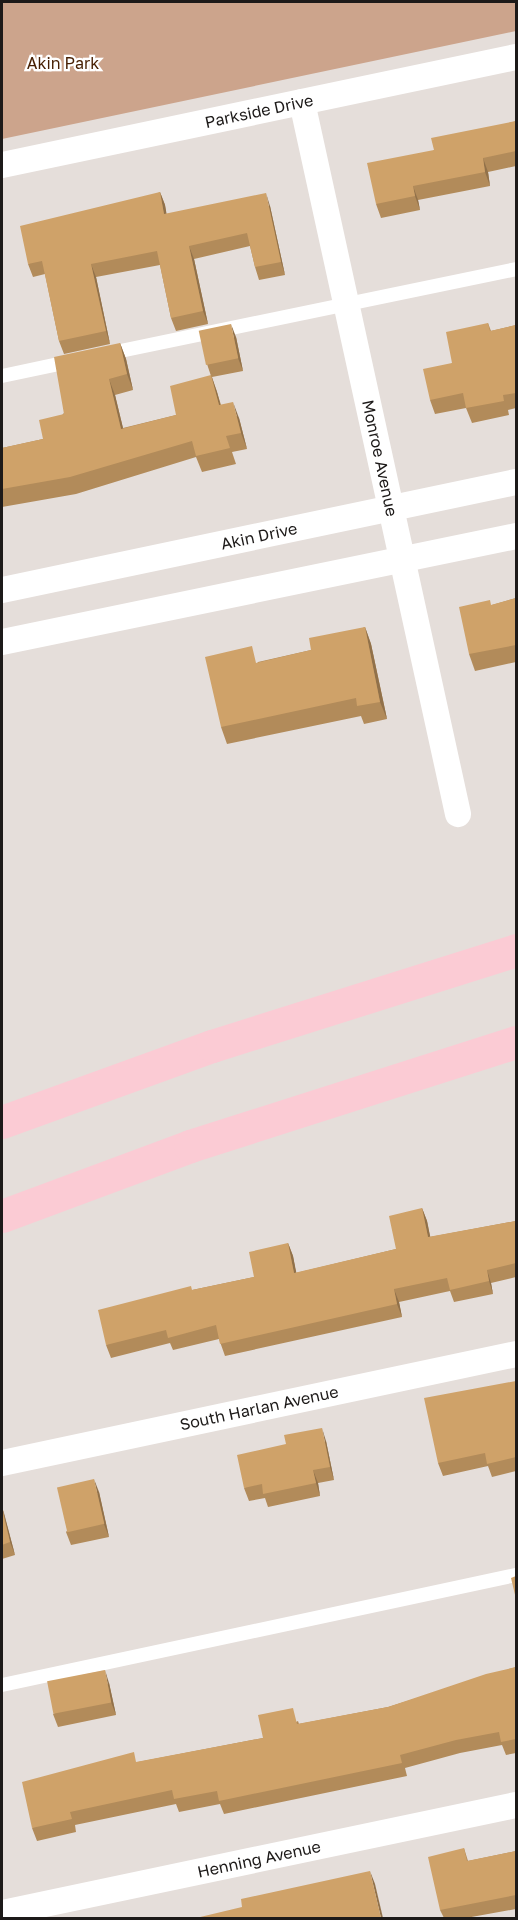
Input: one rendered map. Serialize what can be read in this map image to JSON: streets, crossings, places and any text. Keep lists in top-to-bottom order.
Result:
{
  "streets": {
    "street": [
      "Parkside Drive",
      "Monroe Avenue",
      "Akin Drive",
      "South Harlan Avenue",
      "Henning Avenue"
    ]
  },
  "crossings": [
    ["Parkside Drive", "Monroe Avenue"],
    ["Monroe Avenue", "Akin Drive"]
  ],
  "parks": ["Akin Park"]
}
